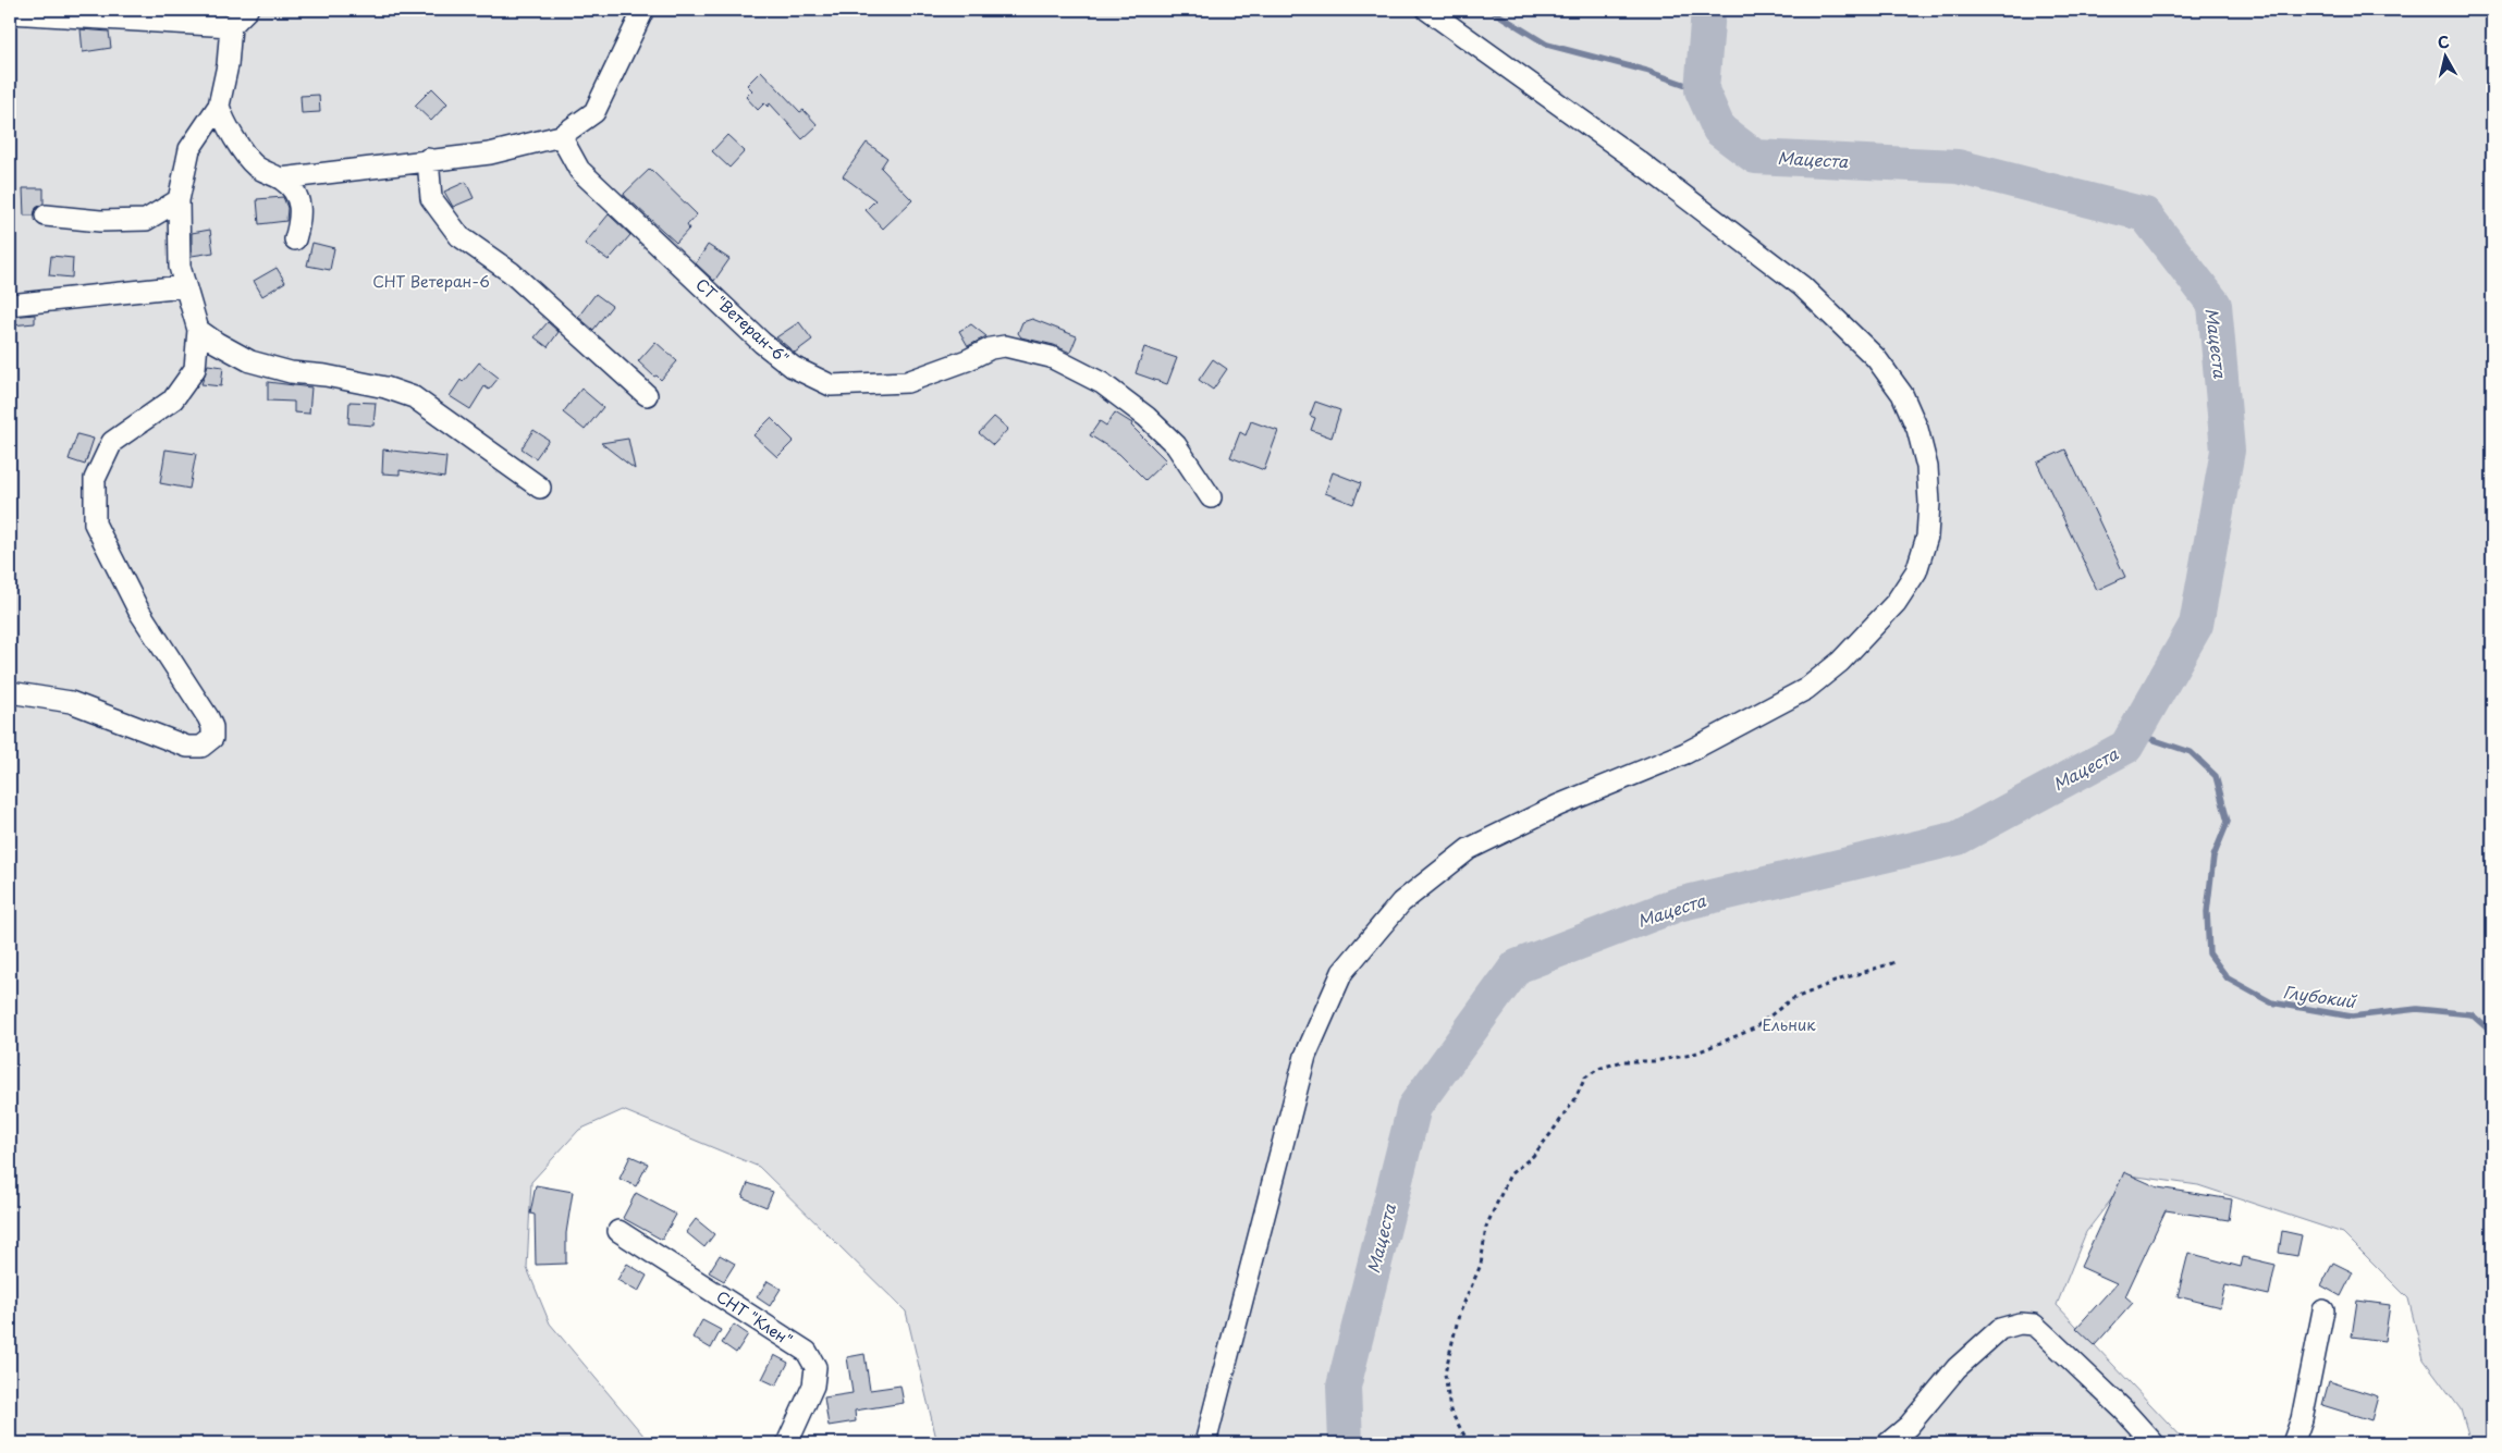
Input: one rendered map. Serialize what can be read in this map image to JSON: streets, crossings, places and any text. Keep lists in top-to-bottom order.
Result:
{
  "streets": {
    "street": ["СТ \"Ветеран-6\"", "СНТ \"Клен\""]
  },
  "water": ["Мацеста", "Глубокий"],
  "parks": ["СНТ Ветеран-6", "Ельник"],
  "north": "top"
}
